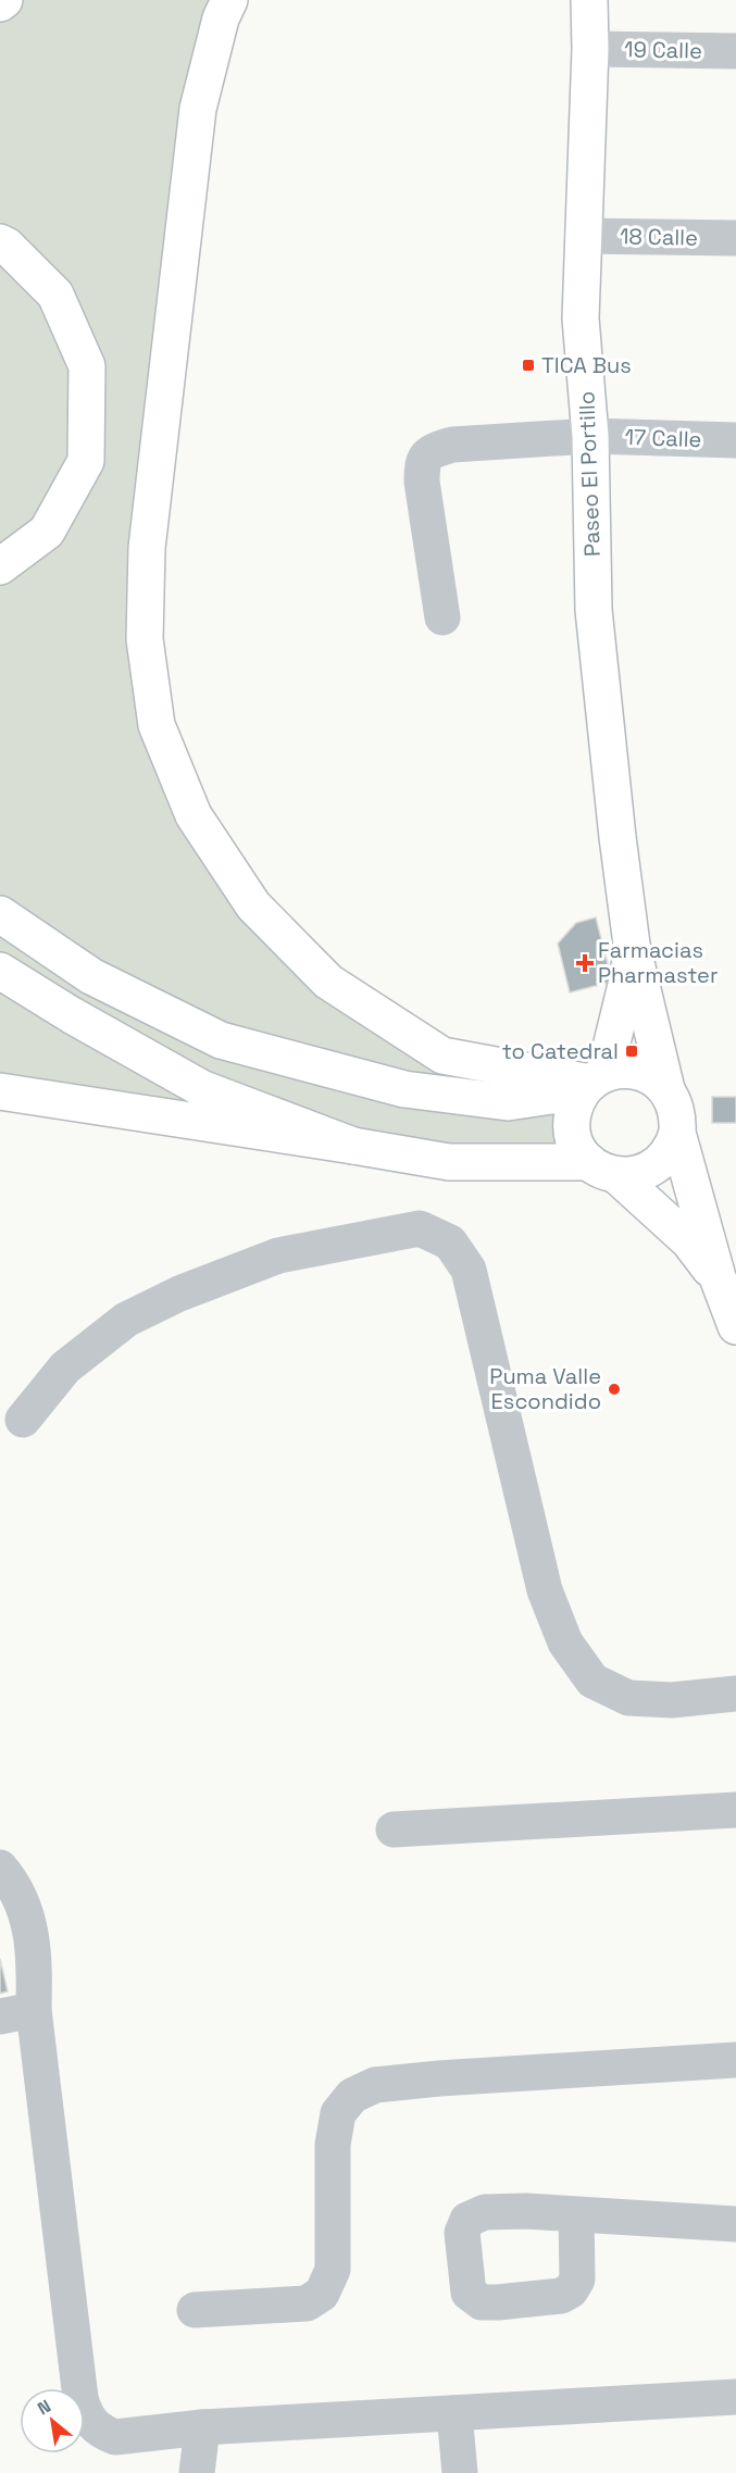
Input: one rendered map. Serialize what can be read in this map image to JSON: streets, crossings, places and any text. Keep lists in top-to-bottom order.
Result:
{
  "streets": {
    "main road": ["Paseo El Portillo"],
    "street": ["19 Calle", "18 Calle", "17 Calle"]
  },
  "crossings": [
    ["19 Calle", "Paseo El Portillo"],
    ["18 Calle", "Paseo El Portillo"],
    ["17 Calle", "Paseo El Portillo"]
  ],
  "places": {
    "transit": ["TICA Bus", "to Catedral"],
    "health": ["Farmacias Pharmaster"],
    "other": ["Puma Valle Escondido"]
  },
  "north": "top left"
}
